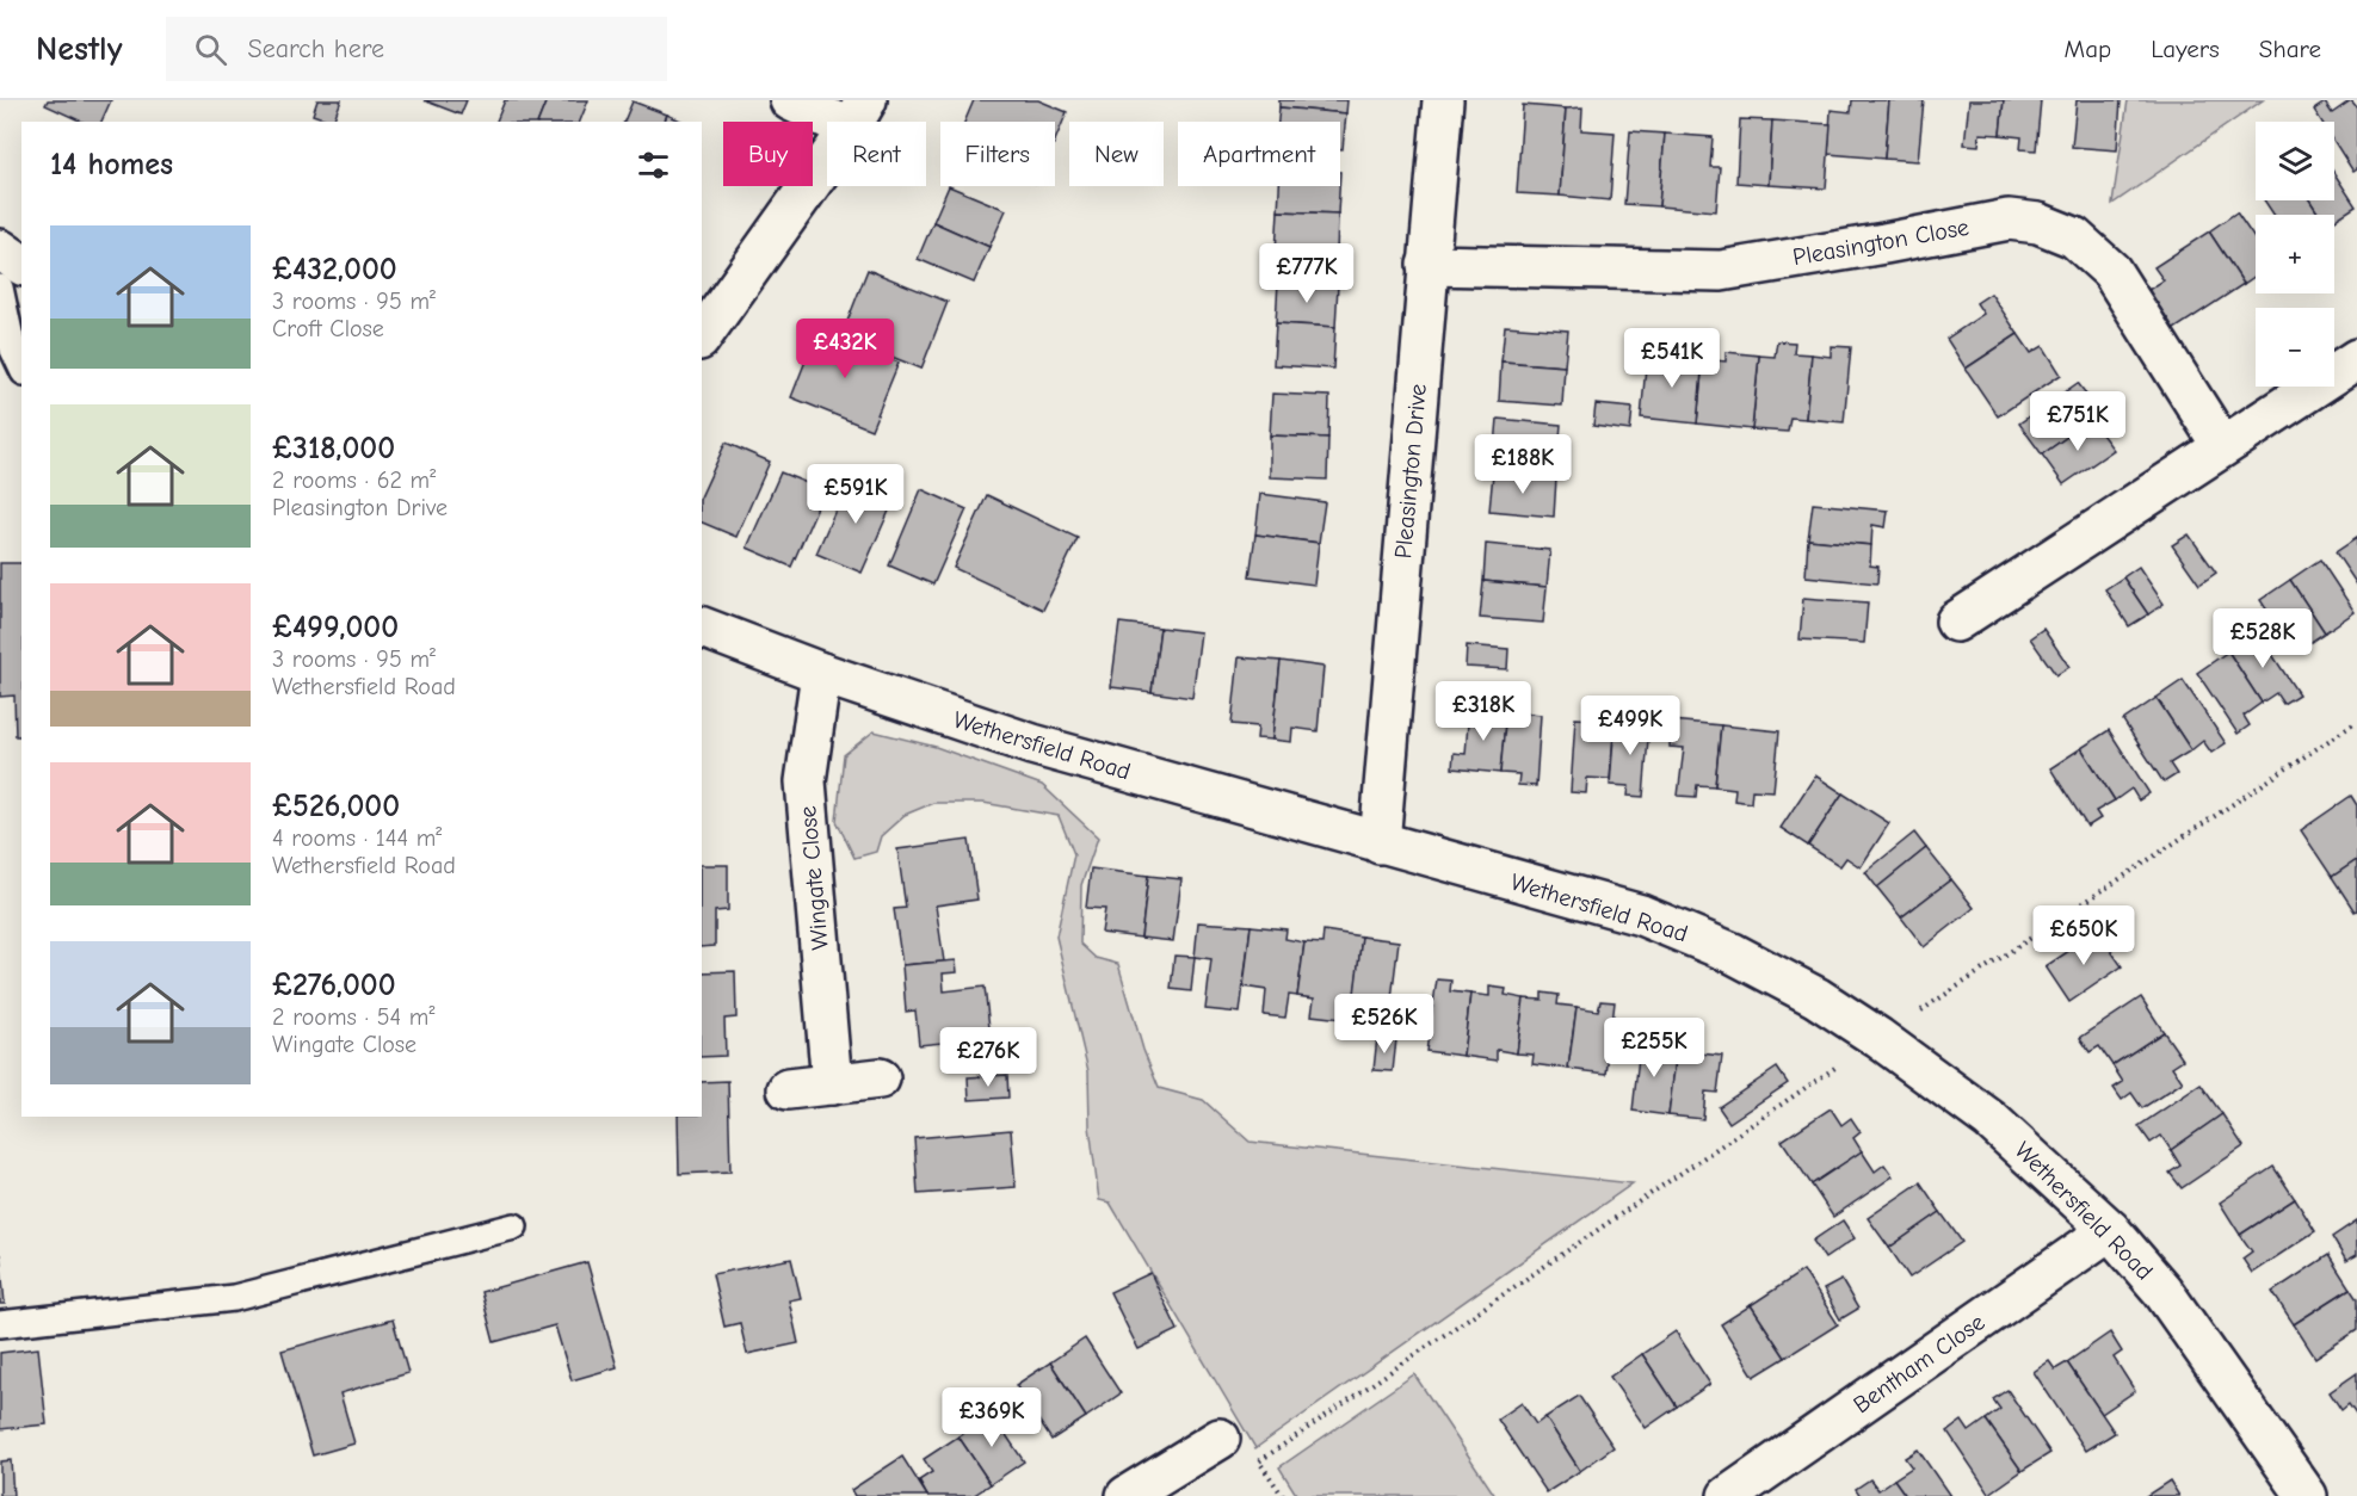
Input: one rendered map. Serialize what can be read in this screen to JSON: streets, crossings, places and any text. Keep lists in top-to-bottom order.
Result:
{
  "streets": {
    "street": [
      "Pleasington Close",
      "Pleasington Drive",
      "Wethersfield Road",
      "Wingate Close",
      "Bentham Close"
    ]
  },
  "crossings": [
    ["Pleasington Close", "Pleasington Drive"],
    ["Pleasington Drive", "Wethersfield Road"],
    ["Wethersfield Road", "Wingate Close"],
    ["Wethersfield Road", "Bentham Close"]
  ],
  "page": {
    "header": "Nestly",
    "search": "Search here",
    "nav": ["Map", "Layers", "Share"],
    "map_buttons": ["+", "−"],
    "chip": [
      "Buy",
      "Rent",
      "Filters",
      "New",
      "Apartment"
    ],
    "heading": "14 homes",
    "list": [
      {
        "name": "£432,000",
        "note": "3 rooms · 95 m² · Croft Close"
      },
      {
        "name": "£318,000",
        "note": "2 rooms · 62 m² · Pleasington Drive"
      },
      {
        "name": "£499,000",
        "note": "3 rooms · 95 m² · Wethersfield Road"
      },
      {
        "name": "£526,000",
        "note": "4 rooms · 144 m² · Wethersfield Road"
      },
      {
        "name": "£276,000",
        "note": "2 rooms · 54 m² · Wingate Close"
      }
    ],
    "price": [
      "£777K",
      "£432K",
      "£541K",
      "£751K",
      "£188K",
      "£591K",
      "£528K",
      "£318K",
      "£499K",
      "£650K",
      "£526K",
      "£255K",
      "£276K",
      "£369K"
    ]
  }
}
